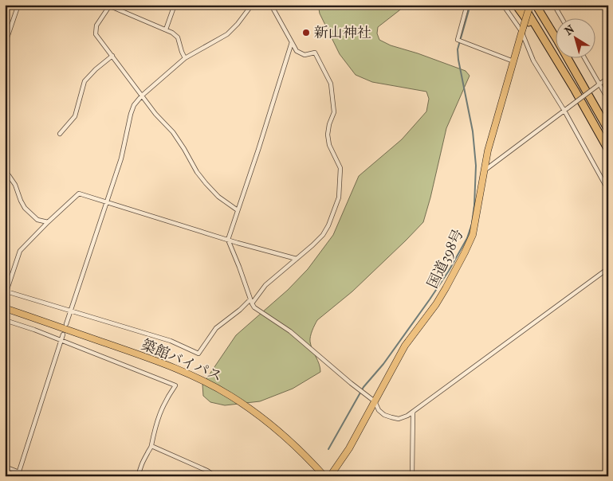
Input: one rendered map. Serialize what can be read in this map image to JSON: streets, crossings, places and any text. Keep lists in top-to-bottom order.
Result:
{
  "streets": {
    "highway": ["国道398号", "築館バイパス"]
  },
  "places": ["新山神社"],
  "north": "top left"
}
